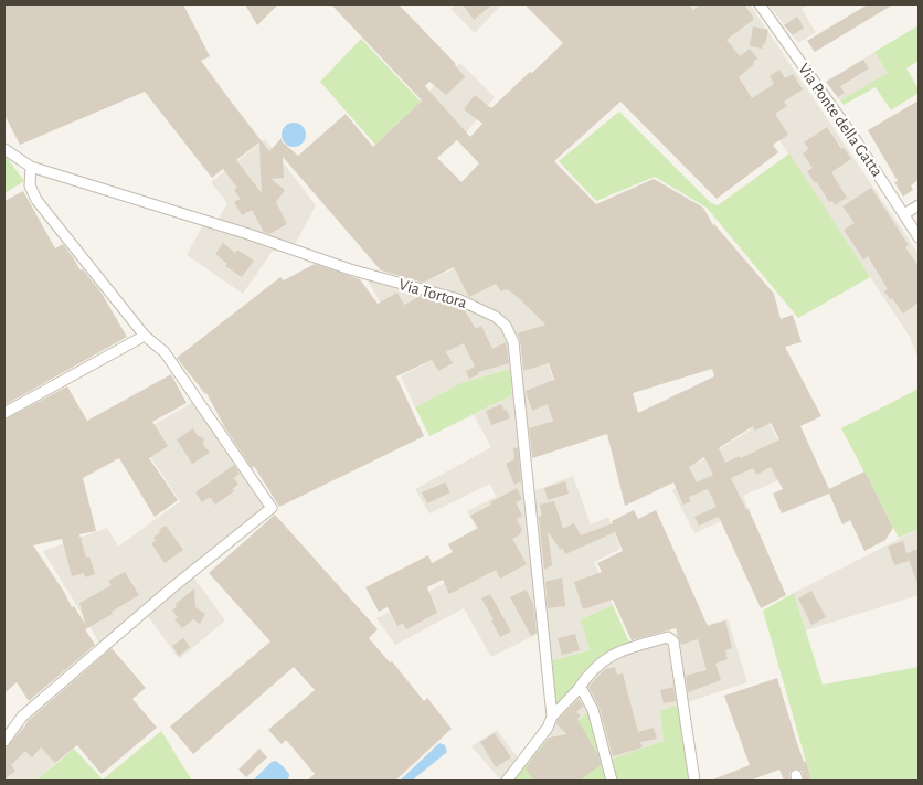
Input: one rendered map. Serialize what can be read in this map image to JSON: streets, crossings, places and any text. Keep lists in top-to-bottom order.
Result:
{
  "streets": {
    "street": ["Via Ponte della Gatta", "Via Tortora"]
  }
}
